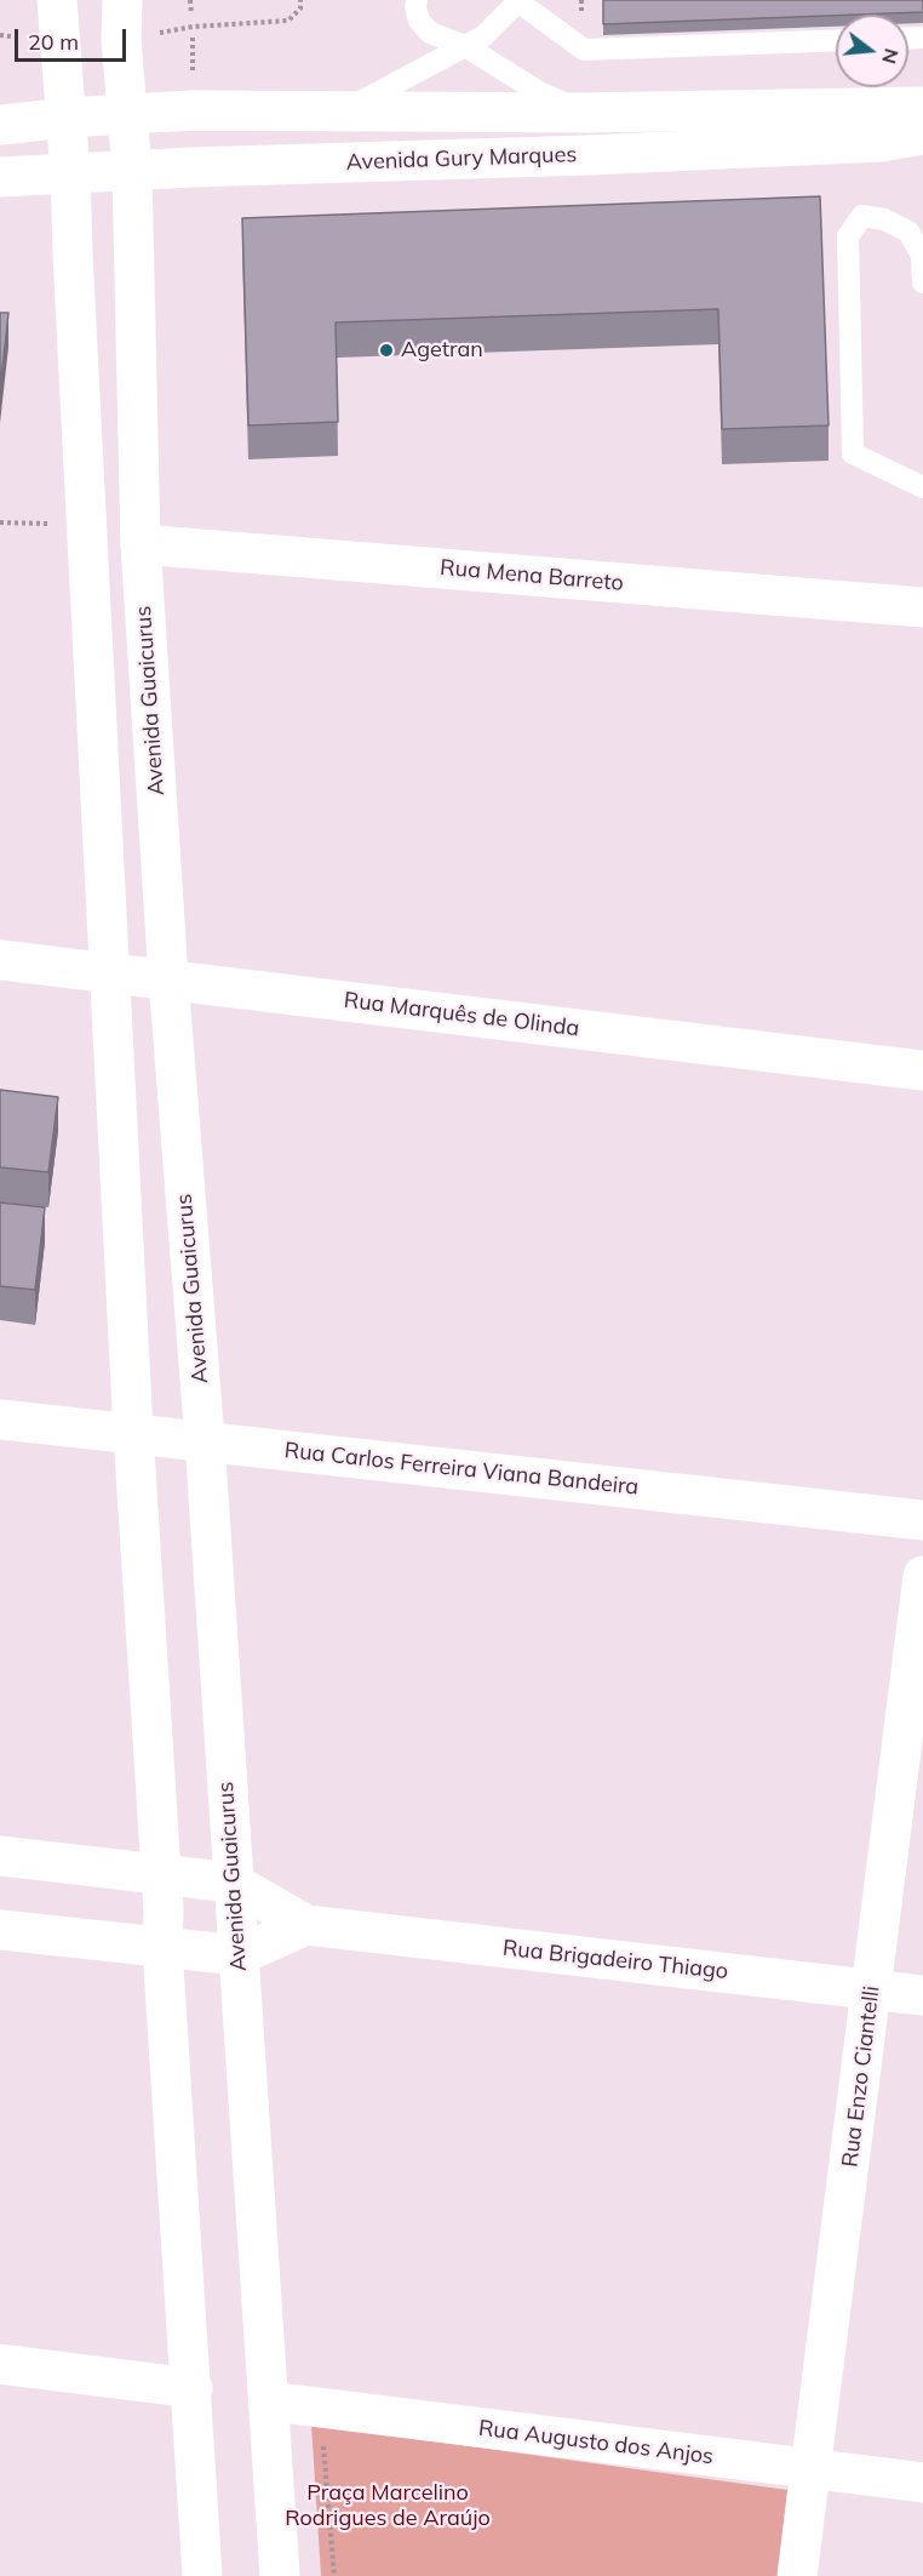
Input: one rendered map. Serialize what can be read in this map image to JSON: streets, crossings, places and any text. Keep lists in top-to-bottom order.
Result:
{
  "streets": {
    "main road": [
      "Avenida Gury Marques",
      "Rua Mena Barreto",
      "Avenida Guaicurus",
      "Rua Marquês de Olinda",
      "Rua Carlos Ferreira Viana Bandeira",
      "Rua Brigadeiro Thiago",
      "Rua Enzo Ciantelli",
      "Rua Augusto dos Anjos"
    ]
  },
  "crossings": [
    ["Avenida Gury Marques", "Avenida Guaicurus"],
    ["Rua Mena Barreto", "Avenida Guaicurus"],
    ["Avenida Guaicurus", "Rua Marquês de Olinda"],
    ["Avenida Guaicurus", "Rua Carlos Ferreira Viana Bandeira"],
    ["Avenida Guaicurus", "Rua Brigadeiro Thiago"],
    ["Avenida Guaicurus", "Rua Augusto dos Anjos"],
    ["Rua Brigadeiro Thiago", "Rua Enzo Ciantelli"],
    ["Rua Enzo Ciantelli", "Rua Augusto dos Anjos"]
  ],
  "parks": ["Praça Marcelino Rodrigues de Araújo"],
  "places": ["Agetran"],
  "scale_bar": "20 m",
  "north": "right"
}
